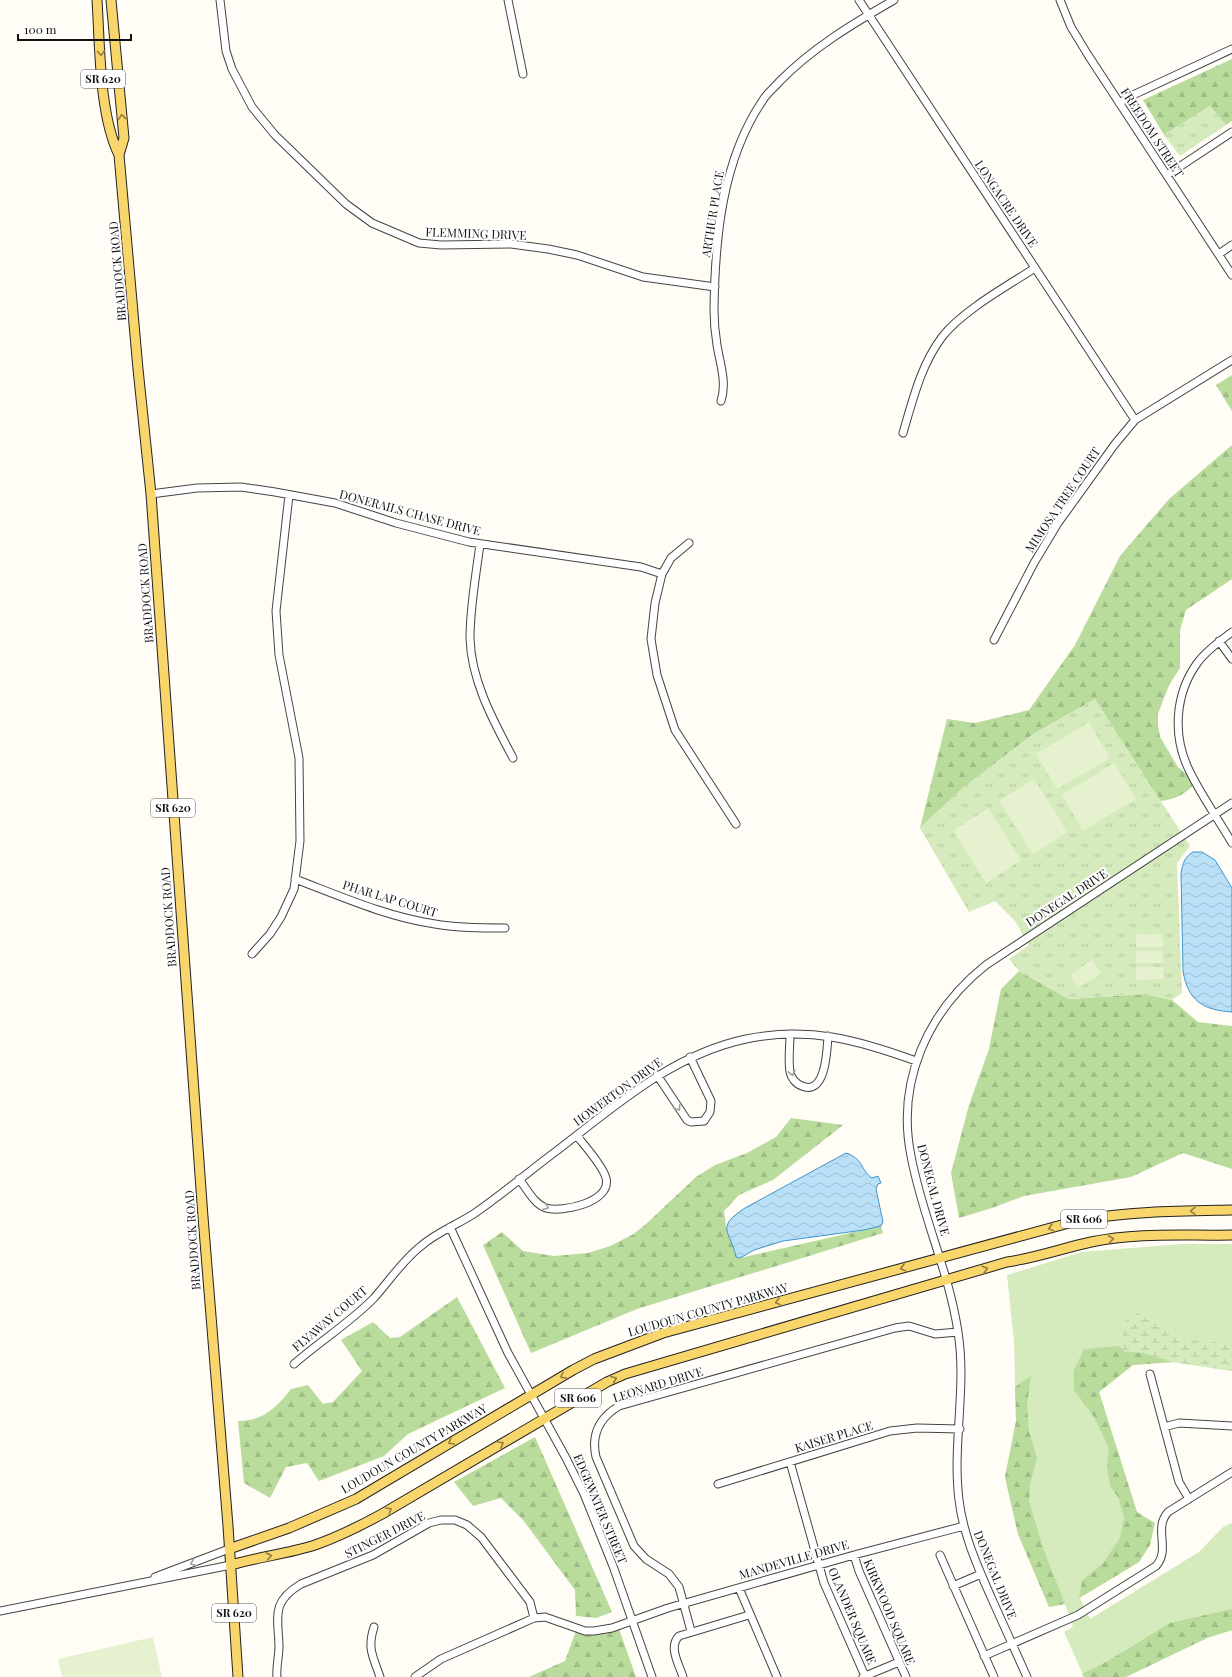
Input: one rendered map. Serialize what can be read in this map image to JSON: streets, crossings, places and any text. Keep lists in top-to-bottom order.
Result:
{
  "streets": {
    "main road": [
      "SR 620",
      "BRADDOCK ROAD",
      "SR 606",
      "LOUDOUN COUNTY PARKWAY"
    ],
    "street": [
      "FREEDOM STREET",
      "LONGACRE DRIVE",
      "ARTHUR PLACE",
      "FLEMMING DRIVE",
      "MIMOSA TREE COURT",
      "DONERAILS CHASE DRIVE",
      "DONEGAL DRIVE",
      "PHAR LAP COURT",
      "HOWERTON DRIVE",
      "FLYAWAY COURT",
      "LEONARD DRIVE",
      "KAISER PLACE",
      "EDGEWATER STREET",
      "STINGER DRIVE",
      "MANDEVILLE DRIVE",
      "KIRKWOOD SQUARE",
      "OLANDER SQUARE"
    ]
  },
  "crossings": [
    ["LONGACRE DRIVE", "ARTHUR PLACE"],
    ["LONGACRE DRIVE", "MIMOSA TREE COURT"],
    ["ARTHUR PLACE", "FLEMMING DRIVE"],
    ["BRADDOCK ROAD", "DONERAILS CHASE DRIVE"],
    ["BRADDOCK ROAD", "SR 606"],
    ["BRADDOCK ROAD", "LOUDOUN COUNTY PARKWAY"],
    ["DONEGAL DRIVE", "HOWERTON DRIVE"],
    ["DONEGAL DRIVE", "SR 606"],
    ["DONEGAL DRIVE", "LOUDOUN COUNTY PARKWAY"],
    ["DONEGAL DRIVE", "LEONARD DRIVE"],
    ["DONEGAL DRIVE", "KAISER PLACE"],
    ["DONEGAL DRIVE", "MANDEVILLE DRIVE"],
    ["HOWERTON DRIVE", "FLYAWAY COURT"],
    ["HOWERTON DRIVE", "EDGEWATER STREET"],
    ["SR 606", "EDGEWATER STREET"],
    ["LOUDOUN COUNTY PARKWAY", "EDGEWATER STREET"],
    ["FLYAWAY COURT", "EDGEWATER STREET"],
    ["LEONARD DRIVE", "MANDEVILLE DRIVE"],
    ["KAISER PLACE", "OLANDER SQUARE"],
    ["EDGEWATER STREET", "MANDEVILLE DRIVE"],
    ["MANDEVILLE DRIVE", "KIRKWOOD SQUARE"],
    ["MANDEVILLE DRIVE", "OLANDER SQUARE"]
  ],
  "scale_bar": "100 m"
}
